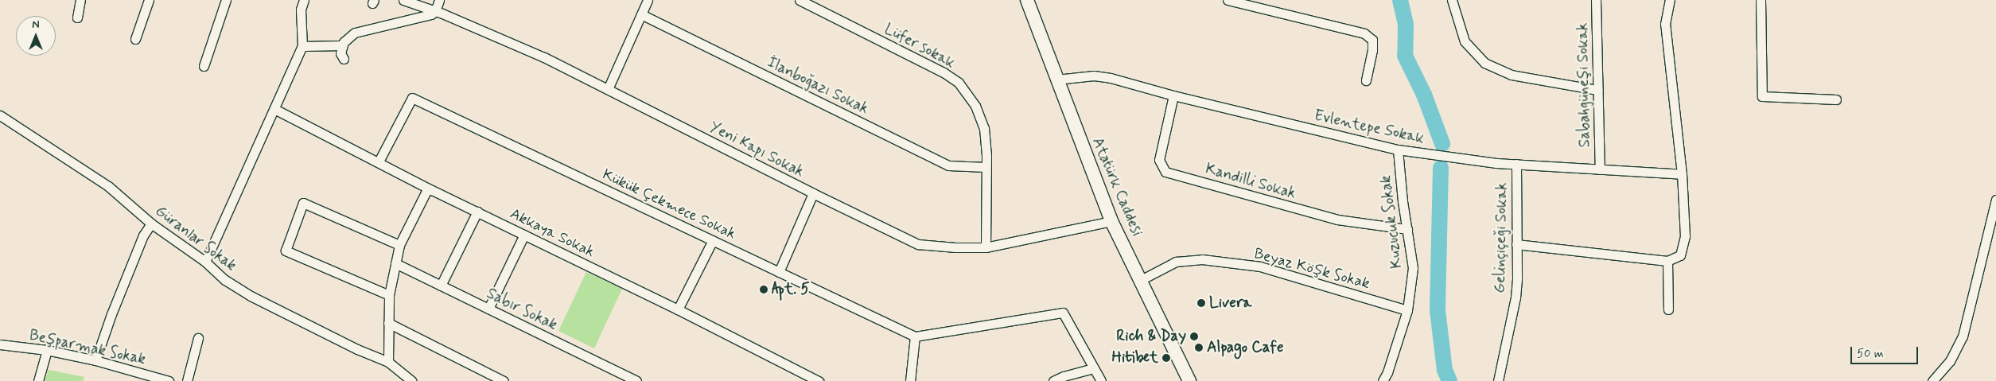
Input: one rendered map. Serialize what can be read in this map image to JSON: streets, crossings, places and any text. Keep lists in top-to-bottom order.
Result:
{
  "streets": {
    "main road": ["Atatürk Caddesi"],
    "street": [
      "Lüfer sokak",
      "Sabahgüneşi Sokak",
      "İlanboğazı Sokak",
      "Evlentepe Sokak",
      "Yeni Kapı Sokak",
      "Kandilli Sokak",
      "Kükük Çekmece Sokak",
      "Kuzucuk Sokak",
      "Akkaya Sokak",
      "Gelinçiçeği Sokak",
      "Güranlar Sokak",
      "Beyaz Köşk Sokak",
      "Sabır Sokak",
      "Beşparmak Sokak"
    ]
  },
  "crossings": [
    ["Lüfer sokak", "İlanboğazı Sokak"],
    ["Lüfer sokak", "Yeni Kapı Sokak"],
    ["Sabahgüneşi Sokak", "Evlentepe Sokak"],
    ["Evlentepe Sokak", "Kandilli Sokak"],
    ["Evlentepe Sokak", "Atatürk Caddesi"],
    ["Evlentepe Sokak", "Kuzucuk Sokak"],
    ["Evlentepe Sokak", "Gelinçiçeği Sokak"],
    ["Yeni Kapı Sokak", "Atatürk Caddesi"],
    ["Kandilli Sokak", "Kuzucuk Sokak"],
    ["Atatürk Caddesi", "Beyaz Köşk Sokak"],
    ["Kükük Çekmece Sokak", "Akkaya Sokak"],
    ["Kuzucuk Sokak", "Beyaz Köşk Sokak"]
  ],
  "places": [
    "Apt. 5",
    "Livera",
    "Rich & Day",
    "Alpago Cafe",
    "Hitibet"
  ],
  "scale_bar": "50 m",
  "north": "top"
}
